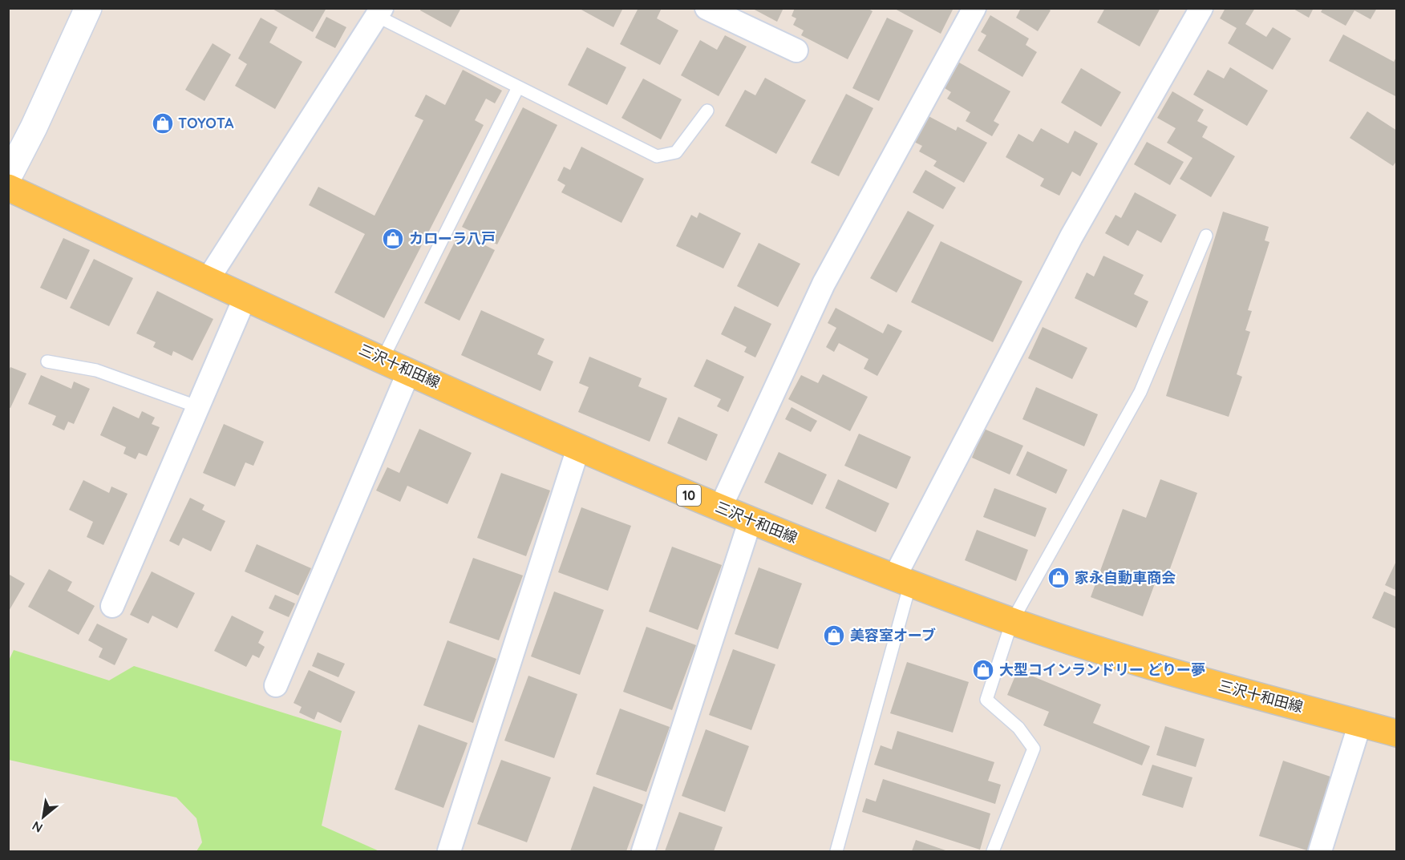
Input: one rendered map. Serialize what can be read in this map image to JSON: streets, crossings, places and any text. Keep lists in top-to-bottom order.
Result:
{
  "streets": {
    "main road": ["三沢十和田線", "10"]
  },
  "places": {
    "shop": [
      "TOYOTA",
      "カローラ八戸",
      "家永自動車商会",
      "美容室オーブ",
      "大型コインランドリー どりー夢"
    ]
  },
  "north": "bottom left"
}
